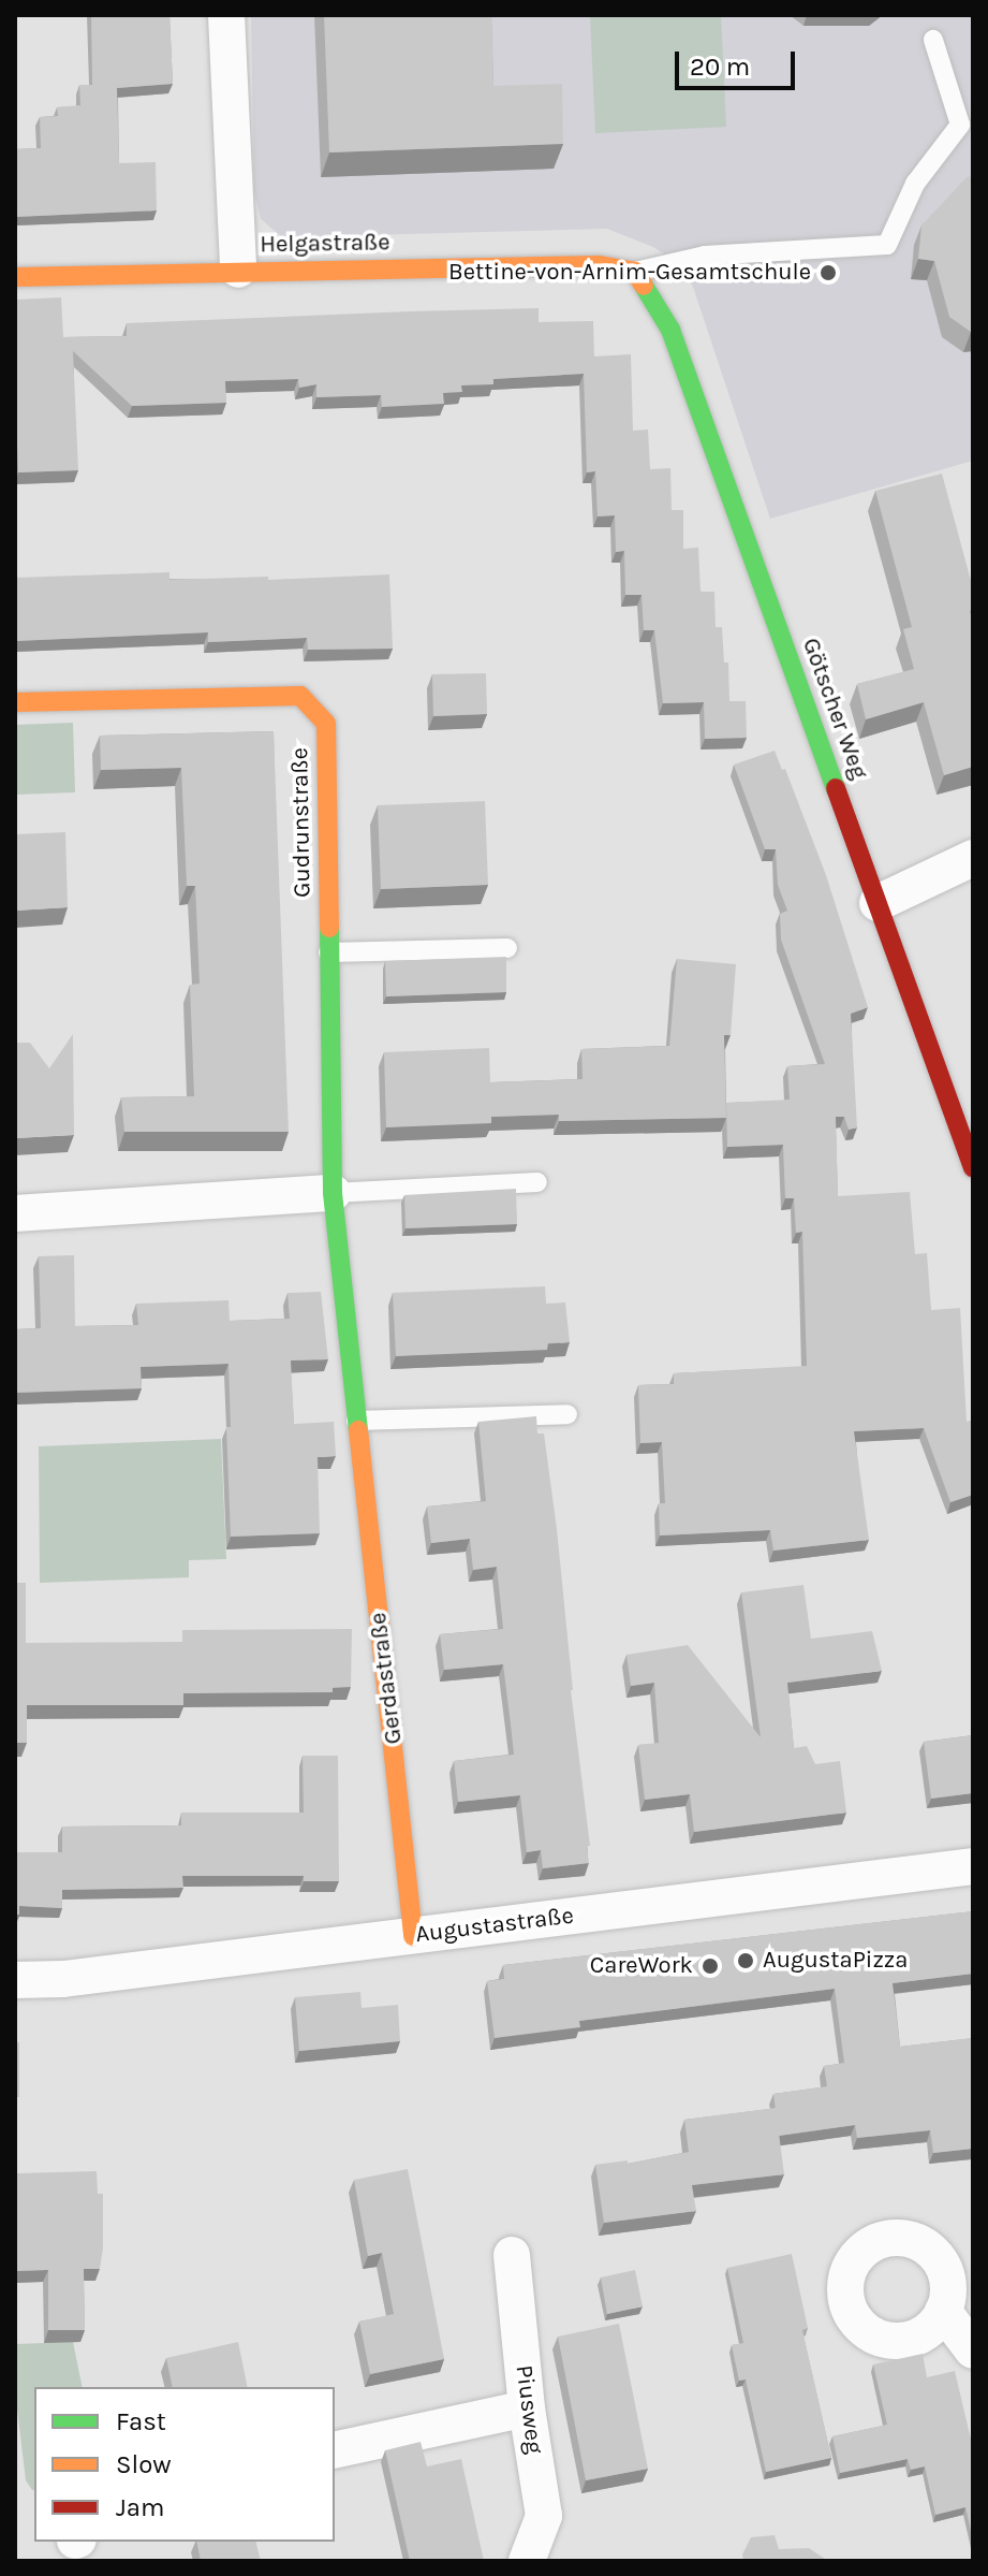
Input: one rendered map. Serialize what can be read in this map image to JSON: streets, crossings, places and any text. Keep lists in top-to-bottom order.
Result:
{
  "streets": {
    "street": [
      "Helgastraße",
      "Götscher Weg",
      "Gudrunstraße",
      "Gerdastraße",
      "Augustastraße",
      "Piusweg"
    ]
  },
  "crossings": [
    ["Helgastraße", "Götscher Weg"],
    ["Gudrunstraße", "Gerdastraße"],
    ["Gerdastraße", "Augustastraße"]
  ],
  "places": ["Bettine-von-Arnim-Gesamtschule", "AugustaPizza", "CareWork"],
  "legend": ["Fast", "Slow", "Jam"],
  "scale_bar": "20 m"
}
